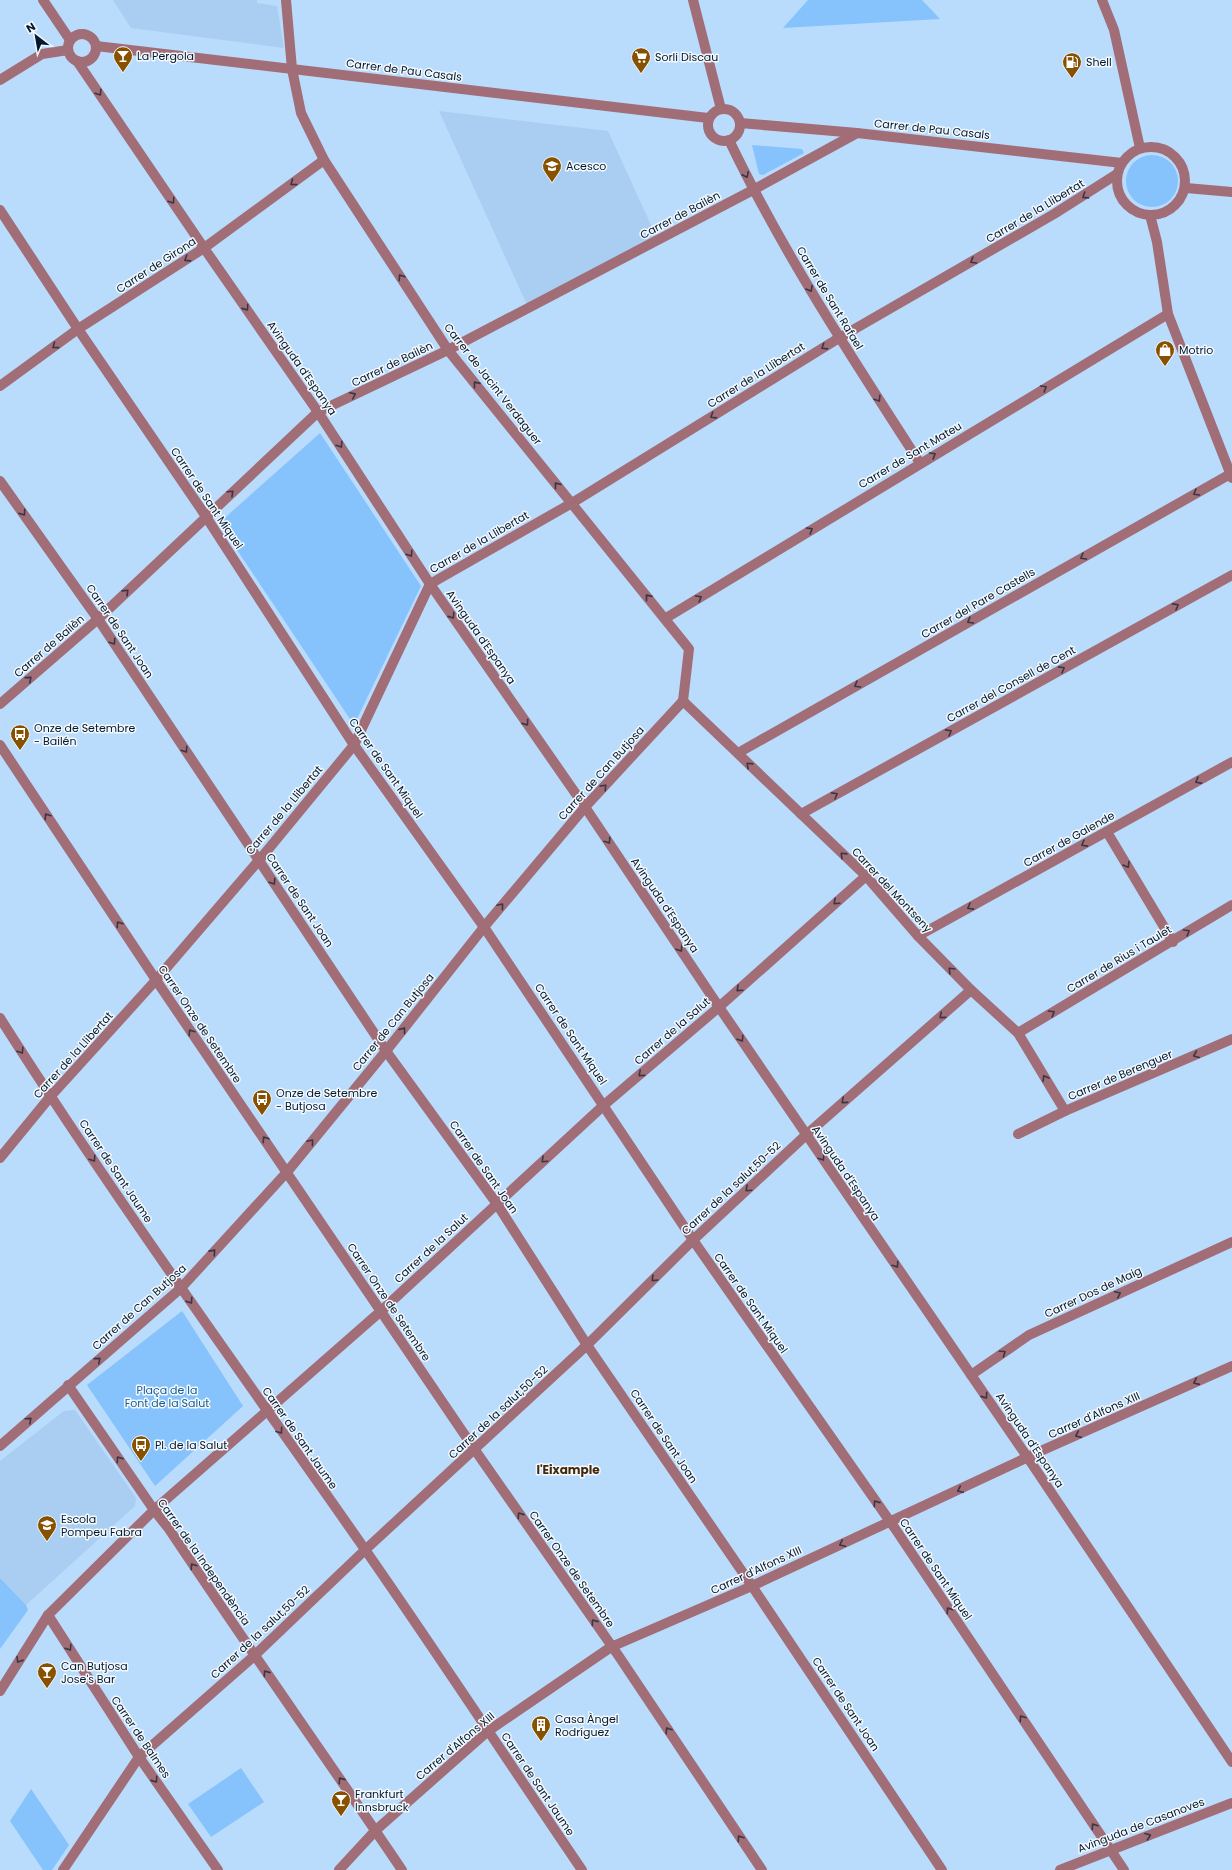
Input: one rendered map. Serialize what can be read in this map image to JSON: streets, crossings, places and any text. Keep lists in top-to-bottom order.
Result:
{
  "streets": {
    "street": [
      "Carrer de Pau Casals",
      "Carrer de la Llibertat",
      "Carrer de Bailèn",
      "Carrer de Girona",
      "Carrer de Sant Rafael",
      "Avinguda d'Espanya",
      "Carrer de Jacint Verdaguer",
      "Carrer de Sant Mateu",
      "Carrer de Sant Miquel",
      "Carrer del Pare Castells",
      "Carrer de Sant Joan",
      "Carrer del Consell de Cent",
      "Carrer de Can Butjosa",
      "Carrer de Galende",
      "Carrer del Montseny",
      "Carrer de Rius i Taulet",
      "Carrer Onze de Setembre",
      "Carrer de la Salut",
      "Carrer de Berenguer",
      "Carrer de Sant Jaume",
      "Carrer de la salut,50-52",
      "Carrer Dos de Maig",
      "Carrer d'Alfons XIII",
      "Carrer de la Independència",
      "Carrer de Balmes",
      "Avinguda de Casanoves"
    ]
  },
  "crossings": [
    ["Carrer de Pau Casals", "Carrer de la Llibertat"],
    ["Carrer de Pau Casals", "Carrer de Bailèn"],
    ["Carrer de Pau Casals", "Carrer de Sant Rafael"],
    ["Carrer de Pau Casals", "Avinguda d'Espanya"],
    ["Carrer de Pau Casals", "Carrer de Jacint Verdaguer"],
    ["Carrer de la Llibertat", "Carrer de Sant Rafael"],
    ["Carrer de la Llibertat", "Avinguda d'Espanya"],
    ["Carrer de la Llibertat", "Carrer de Jacint Verdaguer"],
    ["Carrer de la Llibertat", "Carrer de Sant Miquel"],
    ["Carrer de la Llibertat", "Carrer de Sant Joan"],
    ["Carrer de la Llibertat", "Carrer Onze de Setembre"],
    ["Carrer de la Llibertat", "Carrer de Sant Jaume"],
    ["Carrer de Bailèn", "Carrer de Sant Rafael"],
    ["Carrer de Bailèn", "Avinguda d'Espanya"],
    ["Carrer de Bailèn", "Carrer de Jacint Verdaguer"],
    ["Carrer de Bailèn", "Carrer de Sant Miquel"],
    ["Carrer de Bailèn", "Carrer de Sant Joan"],
    ["Carrer de Girona", "Avinguda d'Espanya"],
    ["Carrer de Girona", "Carrer de Jacint Verdaguer"],
    ["Carrer de Girona", "Carrer de Sant Miquel"],
    ["Carrer de Sant Rafael", "Carrer de Sant Mateu"],
    ["Avinguda d'Espanya", "Carrer de Can Butjosa"],
    ["Avinguda d'Espanya", "Carrer de la Salut"],
    ["Avinguda d'Espanya", "Carrer de la salut,50-52"],
    ["Avinguda d'Espanya", "Carrer Dos de Maig"],
    ["Avinguda d'Espanya", "Carrer d'Alfons XIII"],
    ["Carrer de Jacint Verdaguer", "Carrer de Sant Mateu"],
    ["Carrer de Jacint Verdaguer", "Carrer de Can Butjosa"],
    ["Carrer de Jacint Verdaguer", "Carrer del Montseny"],
    ["Carrer de Sant Miquel", "Carrer de Can Butjosa"],
    ["Carrer de Sant Miquel", "Carrer de la Salut"],
    ["Carrer de Sant Miquel", "Carrer de la salut,50-52"],
    ["Carrer de Sant Miquel", "Carrer d'Alfons XIII"],
    ["Carrer de Sant Miquel", "Avinguda de Casanoves"],
    ["Carrer del Pare Castells", "Carrer del Montseny"],
    ["Carrer de Sant Joan", "Carrer de Can Butjosa"],
    ["Carrer de Sant Joan", "Carrer de la Salut"],
    ["Carrer de Sant Joan", "Carrer de la salut,50-52"],
    ["Carrer de Sant Joan", "Carrer d'Alfons XIII"],
    ["Carrer del Consell de Cent", "Carrer del Montseny"],
    ["Carrer de Can Butjosa", "Carrer del Montseny"],
    ["Carrer de Can Butjosa", "Carrer Onze de Setembre"],
    ["Carrer de Can Butjosa", "Carrer de Sant Jaume"],
    ["Carrer de Can Butjosa", "Carrer de la Independència"],
    ["Carrer de Galende", "Carrer del Montseny"],
    ["Carrer del Montseny", "Carrer de Rius i Taulet"],
    ["Carrer del Montseny", "Carrer de la Salut"],
    ["Carrer del Montseny", "Carrer de Berenguer"],
    ["Carrer del Montseny", "Carrer de la salut,50-52"],
    ["Carrer Onze de Setembre", "Carrer de la Salut"],
    ["Carrer Onze de Setembre", "Carrer de la salut,50-52"],
    ["Carrer Onze de Setembre", "Carrer d'Alfons XIII"],
    ["Carrer de la Salut", "Carrer de Sant Jaume"],
    ["Carrer de la Salut", "Carrer de la Independència"],
    ["Carrer de la Salut", "Carrer de Balmes"],
    ["Carrer de Sant Jaume", "Carrer de la salut,50-52"],
    ["Carrer de Sant Jaume", "Carrer d'Alfons XIII"],
    ["Carrer de la salut,50-52", "Carrer de la Independència"],
    ["Carrer de la salut,50-52", "Carrer de Balmes"],
    ["Carrer d'Alfons XIII", "Carrer de la Independència"]
  ],
  "one_way": [
    "Carrer de la Llibertat",
    "Carrer de Bailèn",
    "Carrer de Girona",
    "Carrer de Sant Rafael",
    "Avinguda d'Espanya",
    "Carrer de Jacint Verdaguer",
    "Carrer de Sant Mateu",
    "Carrer de Sant Miquel",
    "Carrer del Pare Castells",
    "Carrer de Sant Joan",
    "Carrer del Consell de Cent",
    "Carrer de Can Butjosa",
    "Carrer de Galende",
    "Carrer del Montseny",
    "Carrer de Rius i Taulet",
    "Carrer Onze de Setembre",
    "Carrer de la Salut",
    "Carrer de Berenguer",
    "Carrer de Sant Jaume",
    "Carrer de la salut,50-52",
    "Carrer Dos de Maig",
    "Carrer d'Alfons XIII",
    "Carrer de la Independència",
    "Carrer de Balmes",
    "Avinguda de Casanoves"
  ],
  "districts": ["l'Eixample"],
  "parks": ["Plaça de la Font de la Salut"],
  "places": {
    "bar": ["La Pergola", "Can Butjosa Jose's Bar", "Frankfurt Innsbruck"],
    "supermarket": ["Sorli Discau"],
    "fuel station": ["Shell"],
    "school or university": ["Acesco", "Escola Pompeu Fabra"],
    "shop": ["Motrio"],
    "bus stop": ["Onze de Setembre - Bailén", "Onze de Setembre - Butjosa", "Pl. de la Salut"],
    "building": ["Casa Àngel Rodríguez"]
  },
  "north": "top left"
}
